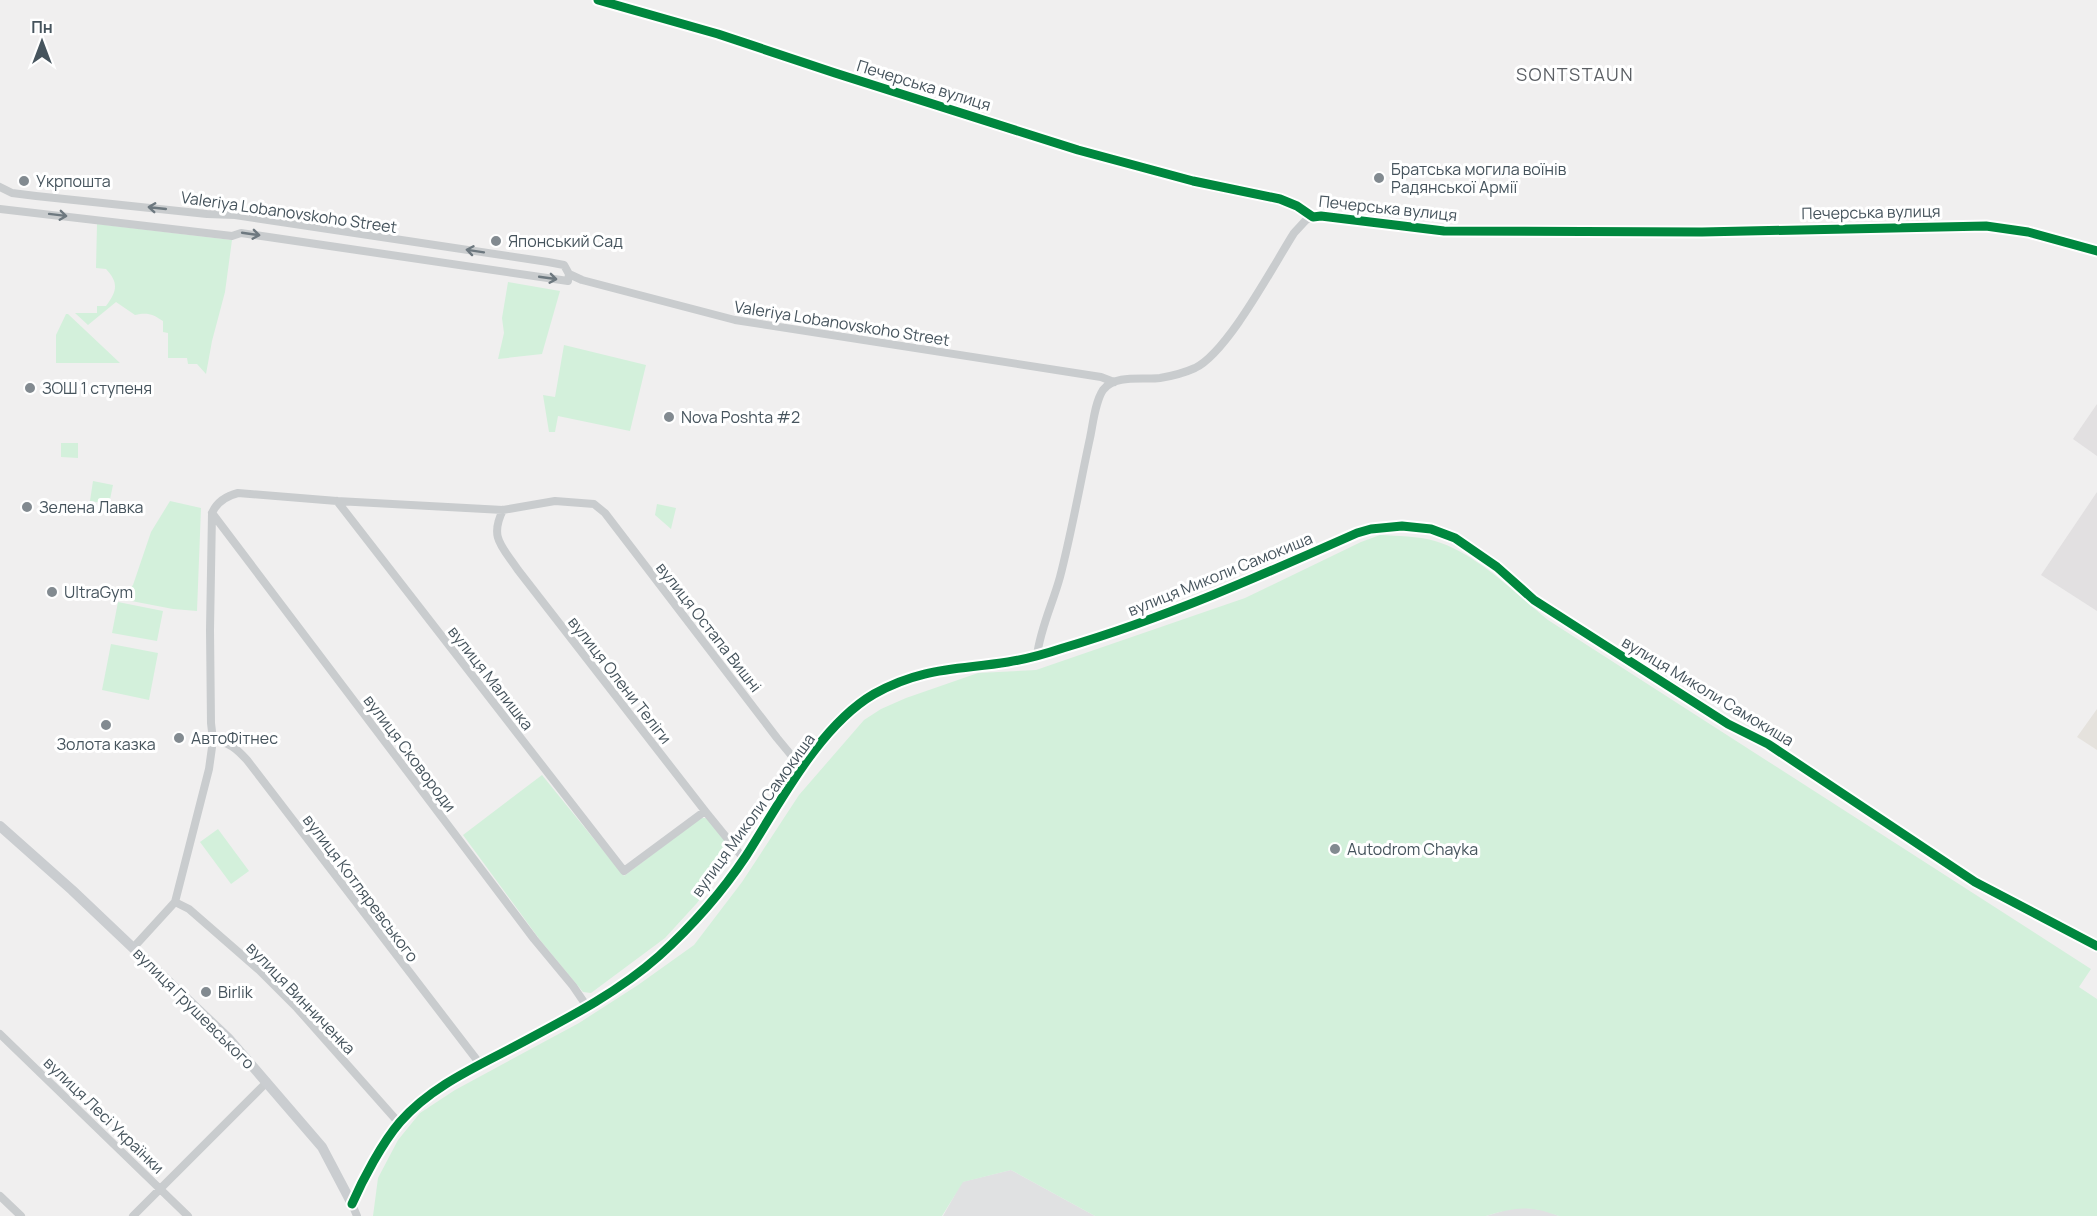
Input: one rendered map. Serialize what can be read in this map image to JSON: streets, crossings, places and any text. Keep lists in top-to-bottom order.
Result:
{
  "streets": {
    "street": [
      "Печерська вулиця",
      "Valeriya Lobanovskoho Street",
      "вулиця Миколи Самокиша",
      "вулиця Остапа Вишні",
      "вулиця Малишка",
      "вулиця Олени Теліги",
      "вулиця Сковороди",
      "вулиця Котляревського",
      "вулиця Винниченка",
      "вулиця Грушевського",
      "вулиця Лесі Українки"
    ]
  },
  "crossings": [
    ["Печерська вулиця", "Valeriya Lobanovskoho Street"],
    ["вулиця Миколи Самокиша", "вулиця Остапа Вишні"],
    ["вулиця Миколи Самокиша", "вулиця Олени Теліги"],
    ["вулиця Миколи Самокиша", "вулиця Сковороди"],
    ["вулиця Миколи Самокиша", "вулиця Котляревського"],
    ["вулиця Миколи Самокиша", "вулиця Винниченка"],
    ["вулиця Миколи Самокиша", "вулиця Грушевського"],
    ["вулиця Остапа Вишні", "вулиця Олени Теліги"],
    ["вулиця Малишка", "вулиця Олени Теліги"]
  ],
  "districts": ["SONTSTAUN"],
  "places": [
    "Братська могила воїнів Радянської Армії",
    "Укрпошта",
    "Японський Сад",
    "ЗОШ 1 ступеня",
    "Nova Poshta #2",
    "Зелена Лавка",
    "UltraGym",
    "Золота казка",
    "АвтоФітнес",
    "Autodrom Chayka",
    "Birlik"
  ],
  "north": "top"
}
